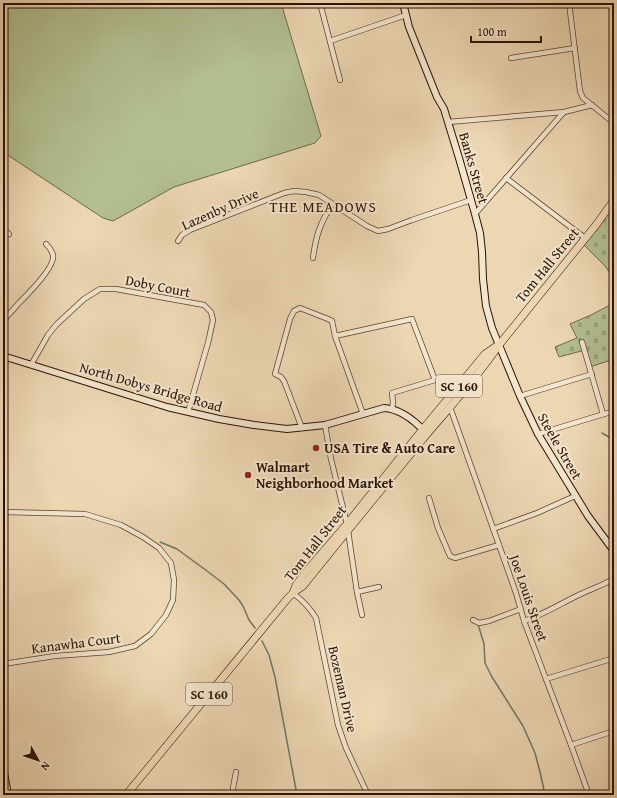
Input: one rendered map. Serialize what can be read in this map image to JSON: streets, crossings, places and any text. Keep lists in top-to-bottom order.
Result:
{
  "streets": {
    "main road": ["Tom Hall Street", "SC 160"],
    "street": [
      "Banks Street",
      "Lazenby Drive",
      "Doby Court",
      "North Dobys Bridge Road",
      "Steele Street",
      "Joe Louis Street",
      "Kanawha Court",
      "Bozeman Drive"
    ]
  },
  "crossings": [
    ["Banks Street", "Lazenby Drive"],
    ["Banks Street", "Tom Hall Street"],
    ["Banks Street", "Steele Street"],
    ["Tom Hall Street", "Steele Street"],
    ["Tom Hall Street", "Joe Louis Street"],
    ["Tom Hall Street", "Bozeman Drive"],
    ["Doby Court", "North Dobys Bridge Road"]
  ],
  "districts": ["THE MEADOWS"],
  "places": ["USA Tire & Auto Care", "Walmart Neighborhood Market"],
  "scale_bar": "100 m",
  "north": "bottom right"
}
